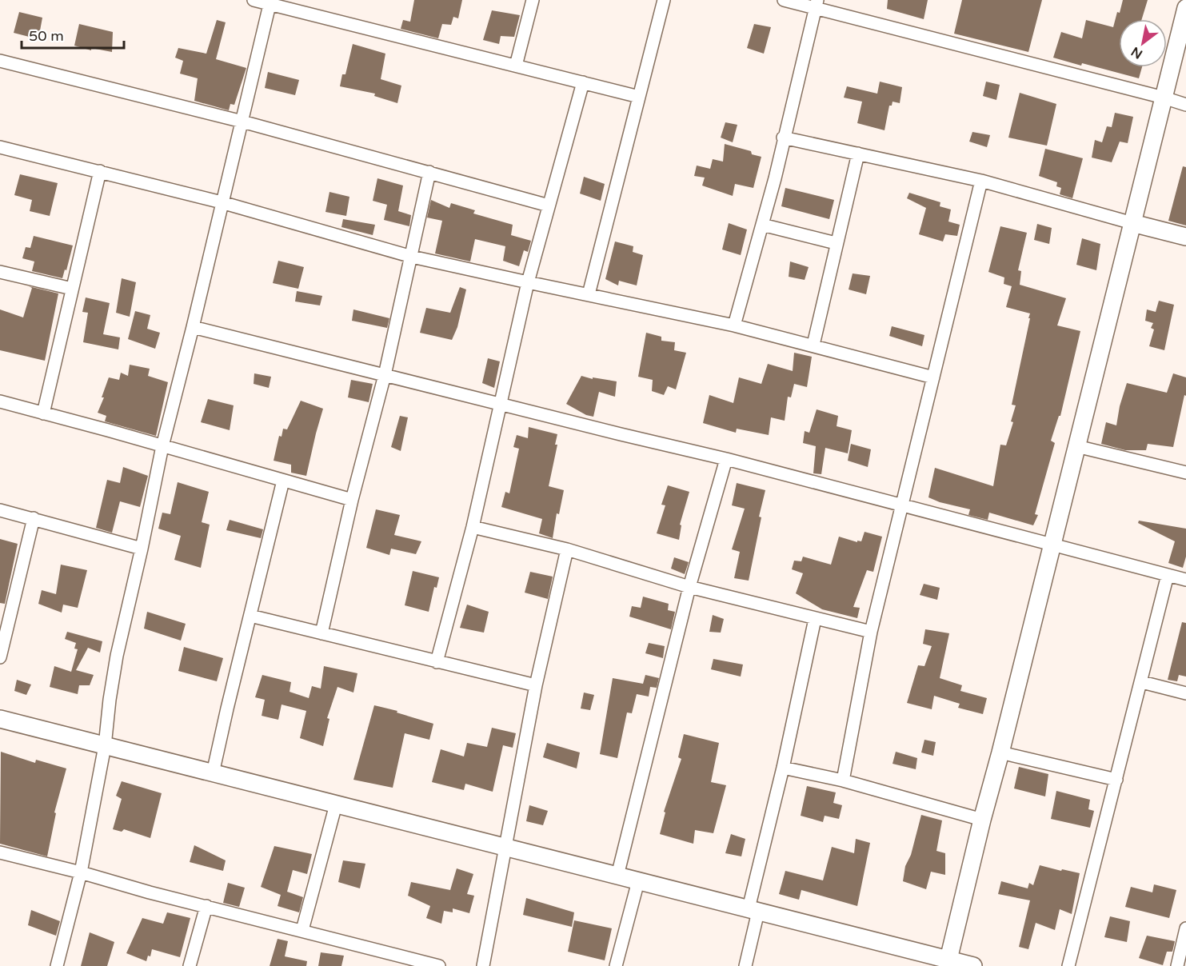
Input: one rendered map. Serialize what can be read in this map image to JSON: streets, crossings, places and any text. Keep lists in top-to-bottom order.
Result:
{
  "scale_bar": "50 m",
  "north": "bottom left"
}
